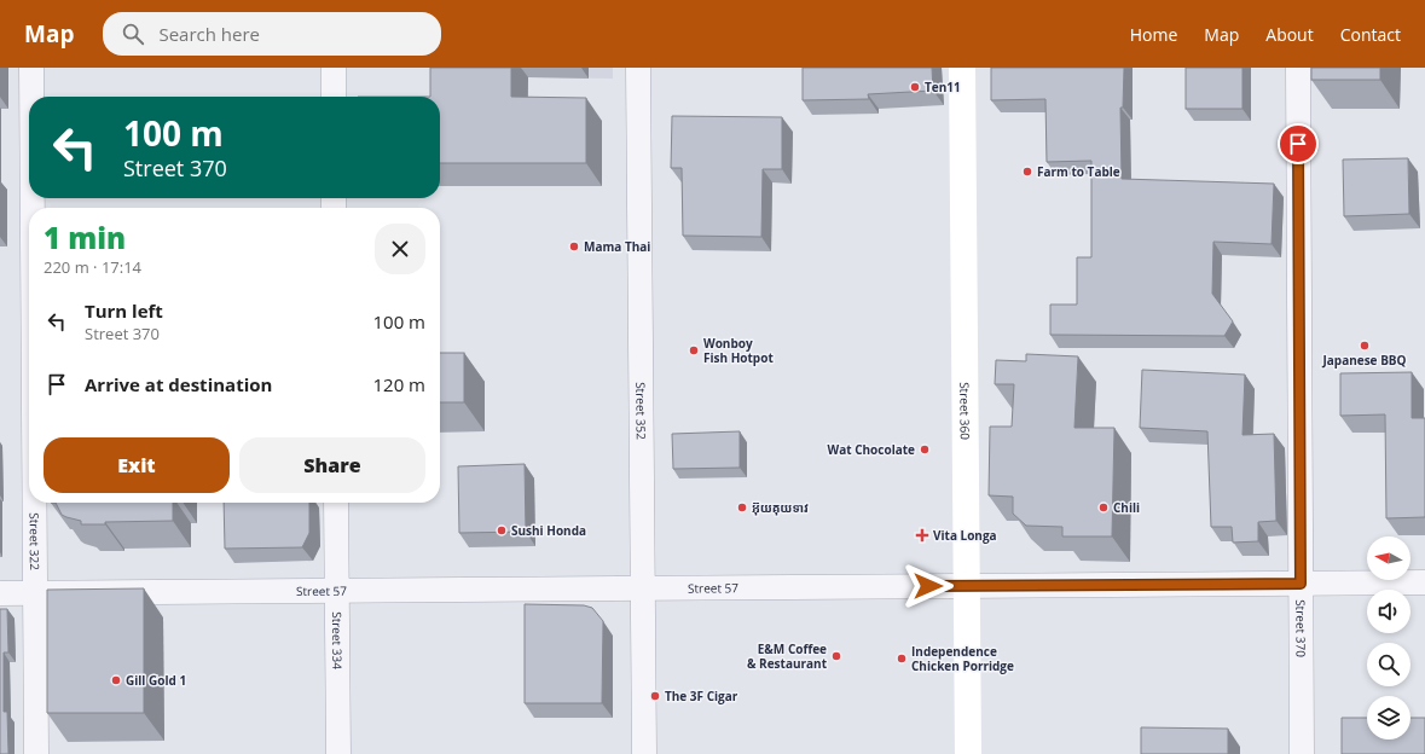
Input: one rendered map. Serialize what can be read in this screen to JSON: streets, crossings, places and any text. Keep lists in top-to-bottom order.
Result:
{
  "streets": {
    "street": [
      "Street 352",
      "Street 360",
      "Street 322",
      "Street 57",
      "Street 370",
      "Street 334"
    ]
  },
  "crossings": [
    ["Street 352", "Street 57"],
    ["Street 360", "Street 57"],
    ["Street 322", "Street 57"],
    ["Street 57", "Street 370"],
    ["Street 57", "Street 334"]
  ],
  "places": {
    "other": [
      "Ten11",
      "Farm to Table",
      "Mama Thai",
      "Japanese BBQ",
      "Wonboy Fish Hotpot",
      "Wat Chocolate",
      "អ៊ុយគុយទាវ",
      "Chili",
      "Sushi Honda",
      "E&M Coffee & Restaurant",
      "Independence Chicken Porridge",
      "Gill Gold 1",
      "The 3F Cigar"
    ],
    "health": ["Vita Longa"]
  },
  "north": "left",
  "page": {
    "header": "Map",
    "search": "Search here",
    "nav": [
      "Home",
      "Map",
      "About",
      "Contact"
    ],
    "turn": ["100 m", "Street 370"],
    "heading": ["1 min", "220 m · 17:14"],
    "list": [
      {
        "name": "Turn left",
        "note": "Street 370",
        "value": "100 m"
      },
      {
        "name": "Arrive at destination",
        "value": "120 m"
      }
    ],
    "buttons": ["Exit", "Share"]
  }
}
